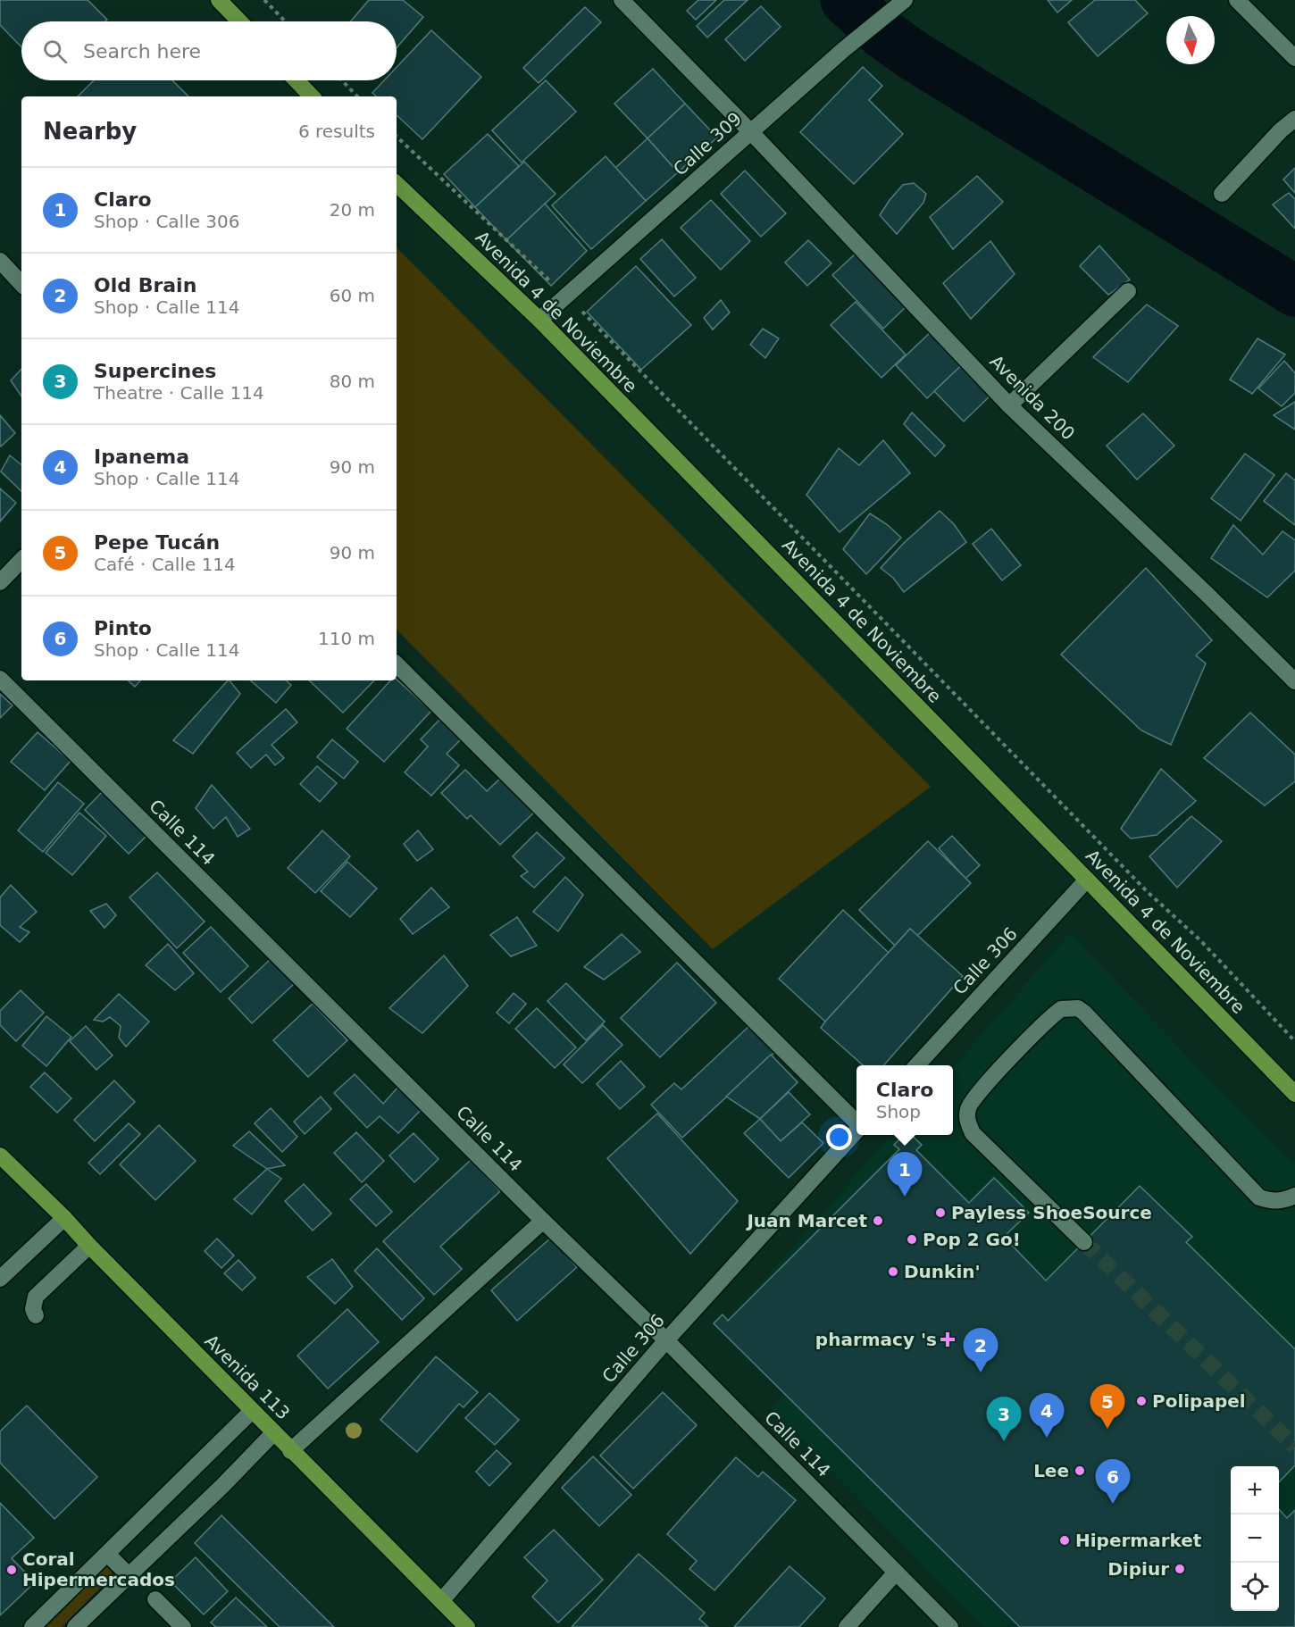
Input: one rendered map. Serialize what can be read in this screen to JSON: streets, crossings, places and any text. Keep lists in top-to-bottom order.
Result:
{
  "streets": {
    "main road": ["Avenida 4 de Noviembre", "Avenida 113"],
    "street": [
      "Calle 309",
      "Avenida 200",
      "Calle 114",
      "Calle 306"
    ]
  },
  "crossings": [
    ["Calle 309", "Avenida 4 de Noviembre"],
    ["Calle 309", "Avenida 200"],
    ["Avenida 4 de Noviembre", "Calle 306"],
    ["Calle 114", "Calle 306"],
    ["Calle 306", "Avenida 113"]
  ],
  "places": {
    "other": [
      "Payless ShoeSource",
      "Juan Marcet",
      "Pop 2 Go!",
      "Dunkin'",
      "Polipapel",
      "Lee",
      "Hipermarket",
      "Dipiur",
      "Coral Hipermercados"
    ],
    "health": ["pharmacy 's"]
  },
  "north": "bottom",
  "page": {
    "search": "Search here",
    "heading": ["Nearby", "6 results"],
    "list": [
      {
        "mark": "1",
        "name": "Claro",
        "note": "Shop · Calle 306",
        "value": "20 m"
      },
      {
        "mark": "2",
        "name": "Old Brain",
        "note": "Shop · Calle 114",
        "value": "60 m"
      },
      {
        "mark": "3",
        "name": "Supercines",
        "note": "Theatre · Calle 114",
        "value": "80 m"
      },
      {
        "mark": "4",
        "name": "Ipanema",
        "note": "Shop · Calle 114",
        "value": "90 m"
      },
      {
        "mark": "5",
        "name": "Pepe Tucán",
        "note": "Café · Calle 114",
        "value": "90 m"
      },
      {
        "mark": "6",
        "name": "Pinto",
        "note": "Shop · Calle 114",
        "value": "110 m"
      }
    ],
    "popup": ["Claro", "Shop"],
    "pins": [
      "1",
      "2",
      "5",
      "4",
      "3",
      "6"
    ],
    "map_buttons": ["+", "−"]
  }
}
